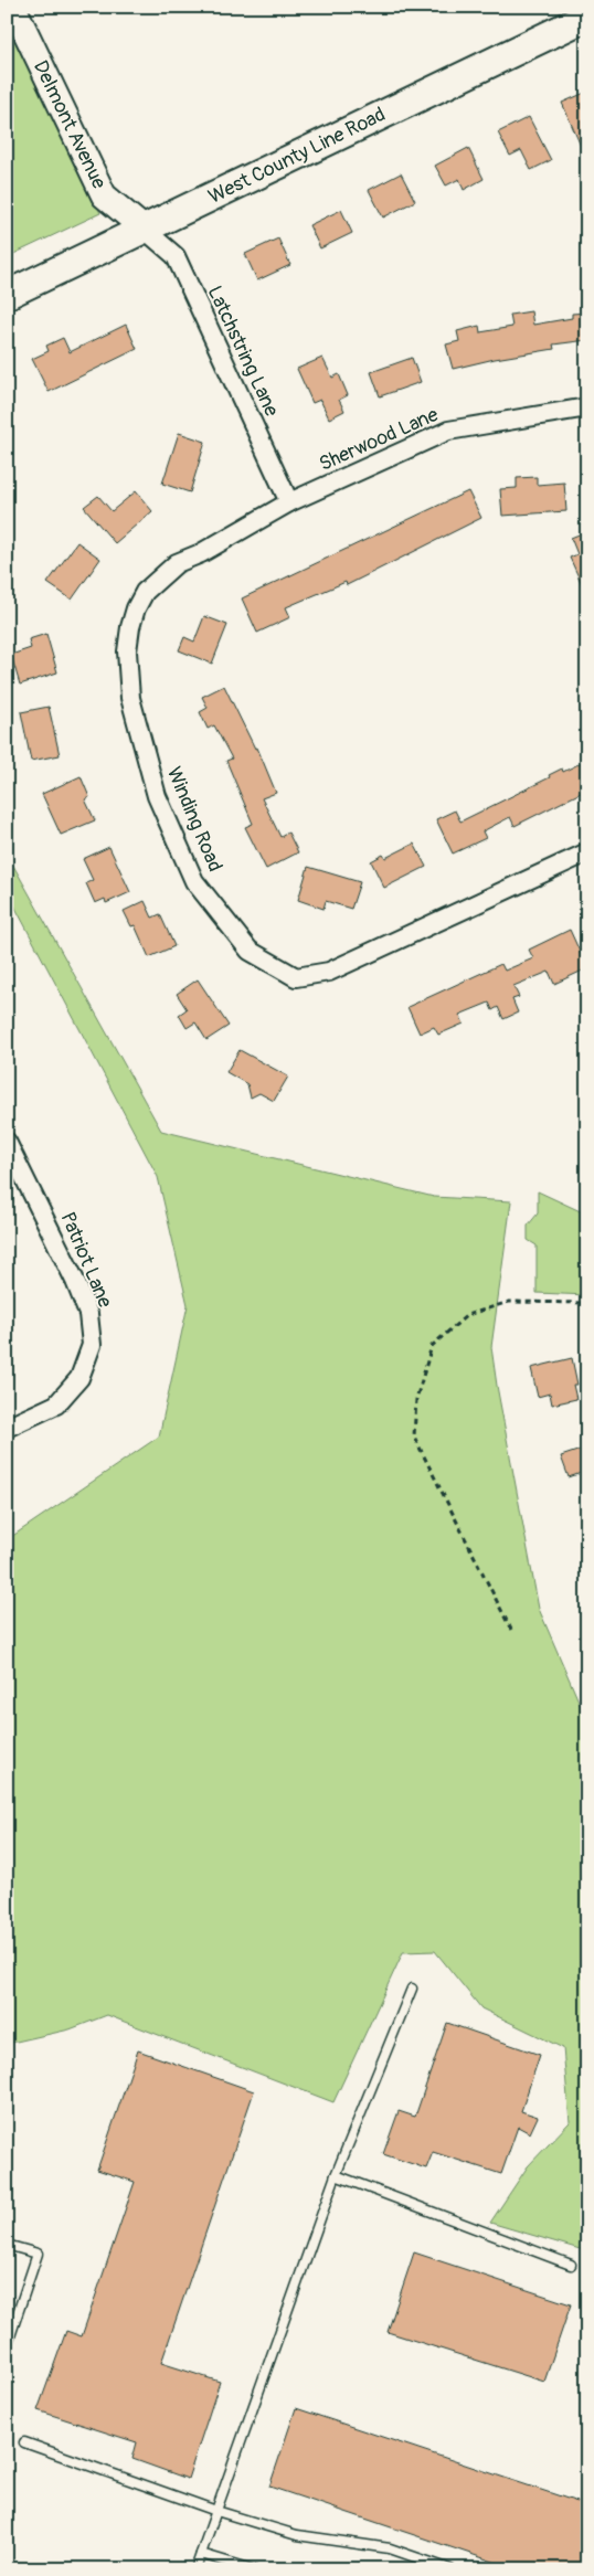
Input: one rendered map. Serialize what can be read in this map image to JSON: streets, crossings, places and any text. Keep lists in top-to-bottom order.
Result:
{
  "streets": {
    "main road": ["West County Line Road"],
    "street": [
      "Delmont Avenue",
      "Latchstring Lane",
      "Sherwood Lane",
      "Winding Road",
      "Patriot Lane"
    ]
  },
  "crossings": [
    ["Delmont Avenue", "West County Line Road"],
    ["Delmont Avenue", "Latchstring Lane"],
    ["West County Line Road", "Latchstring Lane"],
    ["Latchstring Lane", "Sherwood Lane"],
    ["Latchstring Lane", "Winding Road"],
    ["Sherwood Lane", "Winding Road"]
  ]
}
